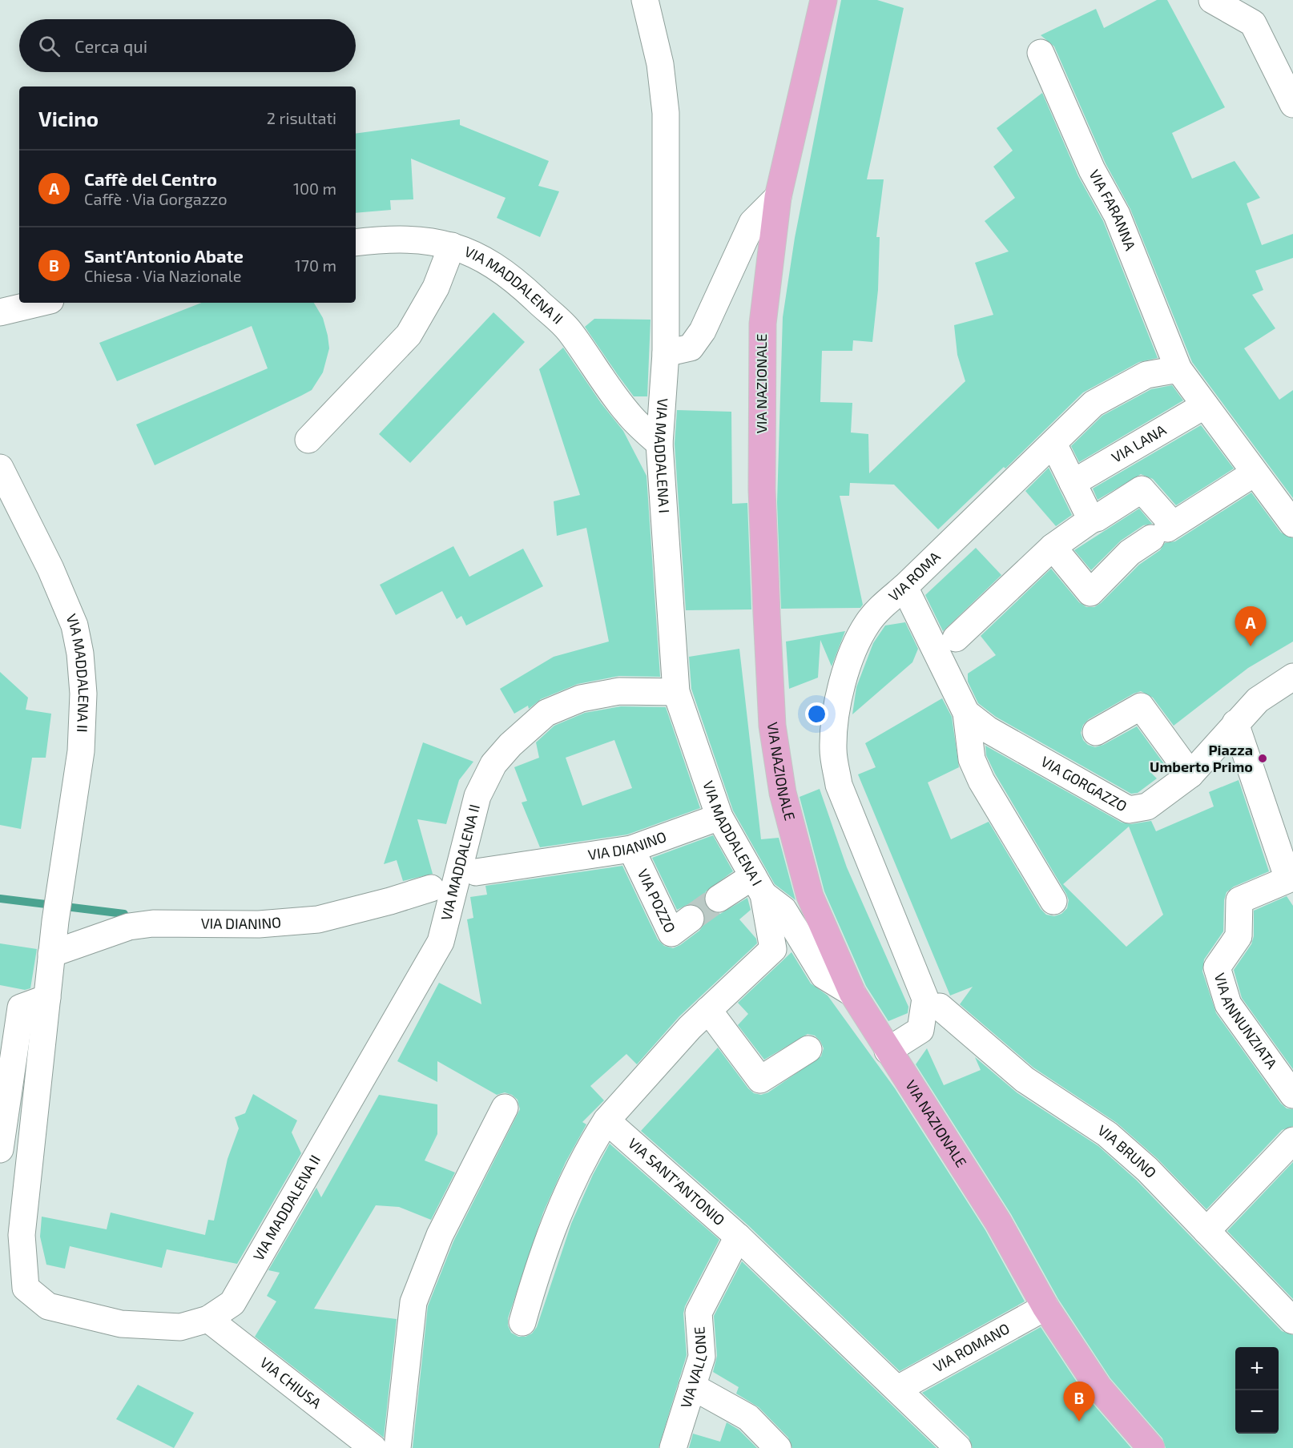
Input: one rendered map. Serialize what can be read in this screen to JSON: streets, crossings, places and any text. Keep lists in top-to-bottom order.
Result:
{
  "streets": {
    "main road": ["VIA NAZIONALE"],
    "street": [
      "VIA FARANNA",
      "VIA MADDALENA II",
      "VIA LANA",
      "VIA MADDALENA I",
      "VIA ROMA",
      "VIA GORGAZZO",
      "VIA DIANINO",
      "VIA POZZO",
      "VIA ANNUNZIATA",
      "VIA BRUNO",
      "VIA SANT'ANTONIO",
      "VIA ROMANO",
      "VIA VALLONE",
      "VIA CHIUSA"
    ]
  },
  "crossings": [
    ["VIA FARANNA", "VIA ROMA"],
    ["VIA MADDALENA II", "VIA MADDALENA I"],
    ["VIA MADDALENA II", "VIA DIANINO"],
    ["VIA MADDALENA II", "VIA CHIUSA"],
    ["VIA NAZIONALE", "VIA ROMA"],
    ["VIA NAZIONALE", "VIA ROMANO"],
    ["VIA MADDALENA I", "VIA DIANINO"],
    ["VIA ROMA", "VIA GORGAZZO"],
    ["VIA DIANINO", "VIA POZZO"],
    ["VIA SANT'ANTONIO", "VIA ROMANO"],
    ["VIA SANT'ANTONIO", "VIA VALLONE"]
  ],
  "places": ["Piazza Umberto Primo"],
  "page": {
    "search": "Cerca qui",
    "heading": ["Vicino", "2 risultati"],
    "list": [
      {
        "mark": "A",
        "name": "Caffè del Centro",
        "note": "Caffè · Via Gorgazzo",
        "value": "100 m"
      },
      {
        "mark": "B",
        "name": "Sant'Antonio Abate",
        "note": "Chiesa · Via Nazionale",
        "value": "170 m"
      }
    ],
    "pins": ["A", "B"],
    "map_buttons": ["+", "−"]
  }
}
